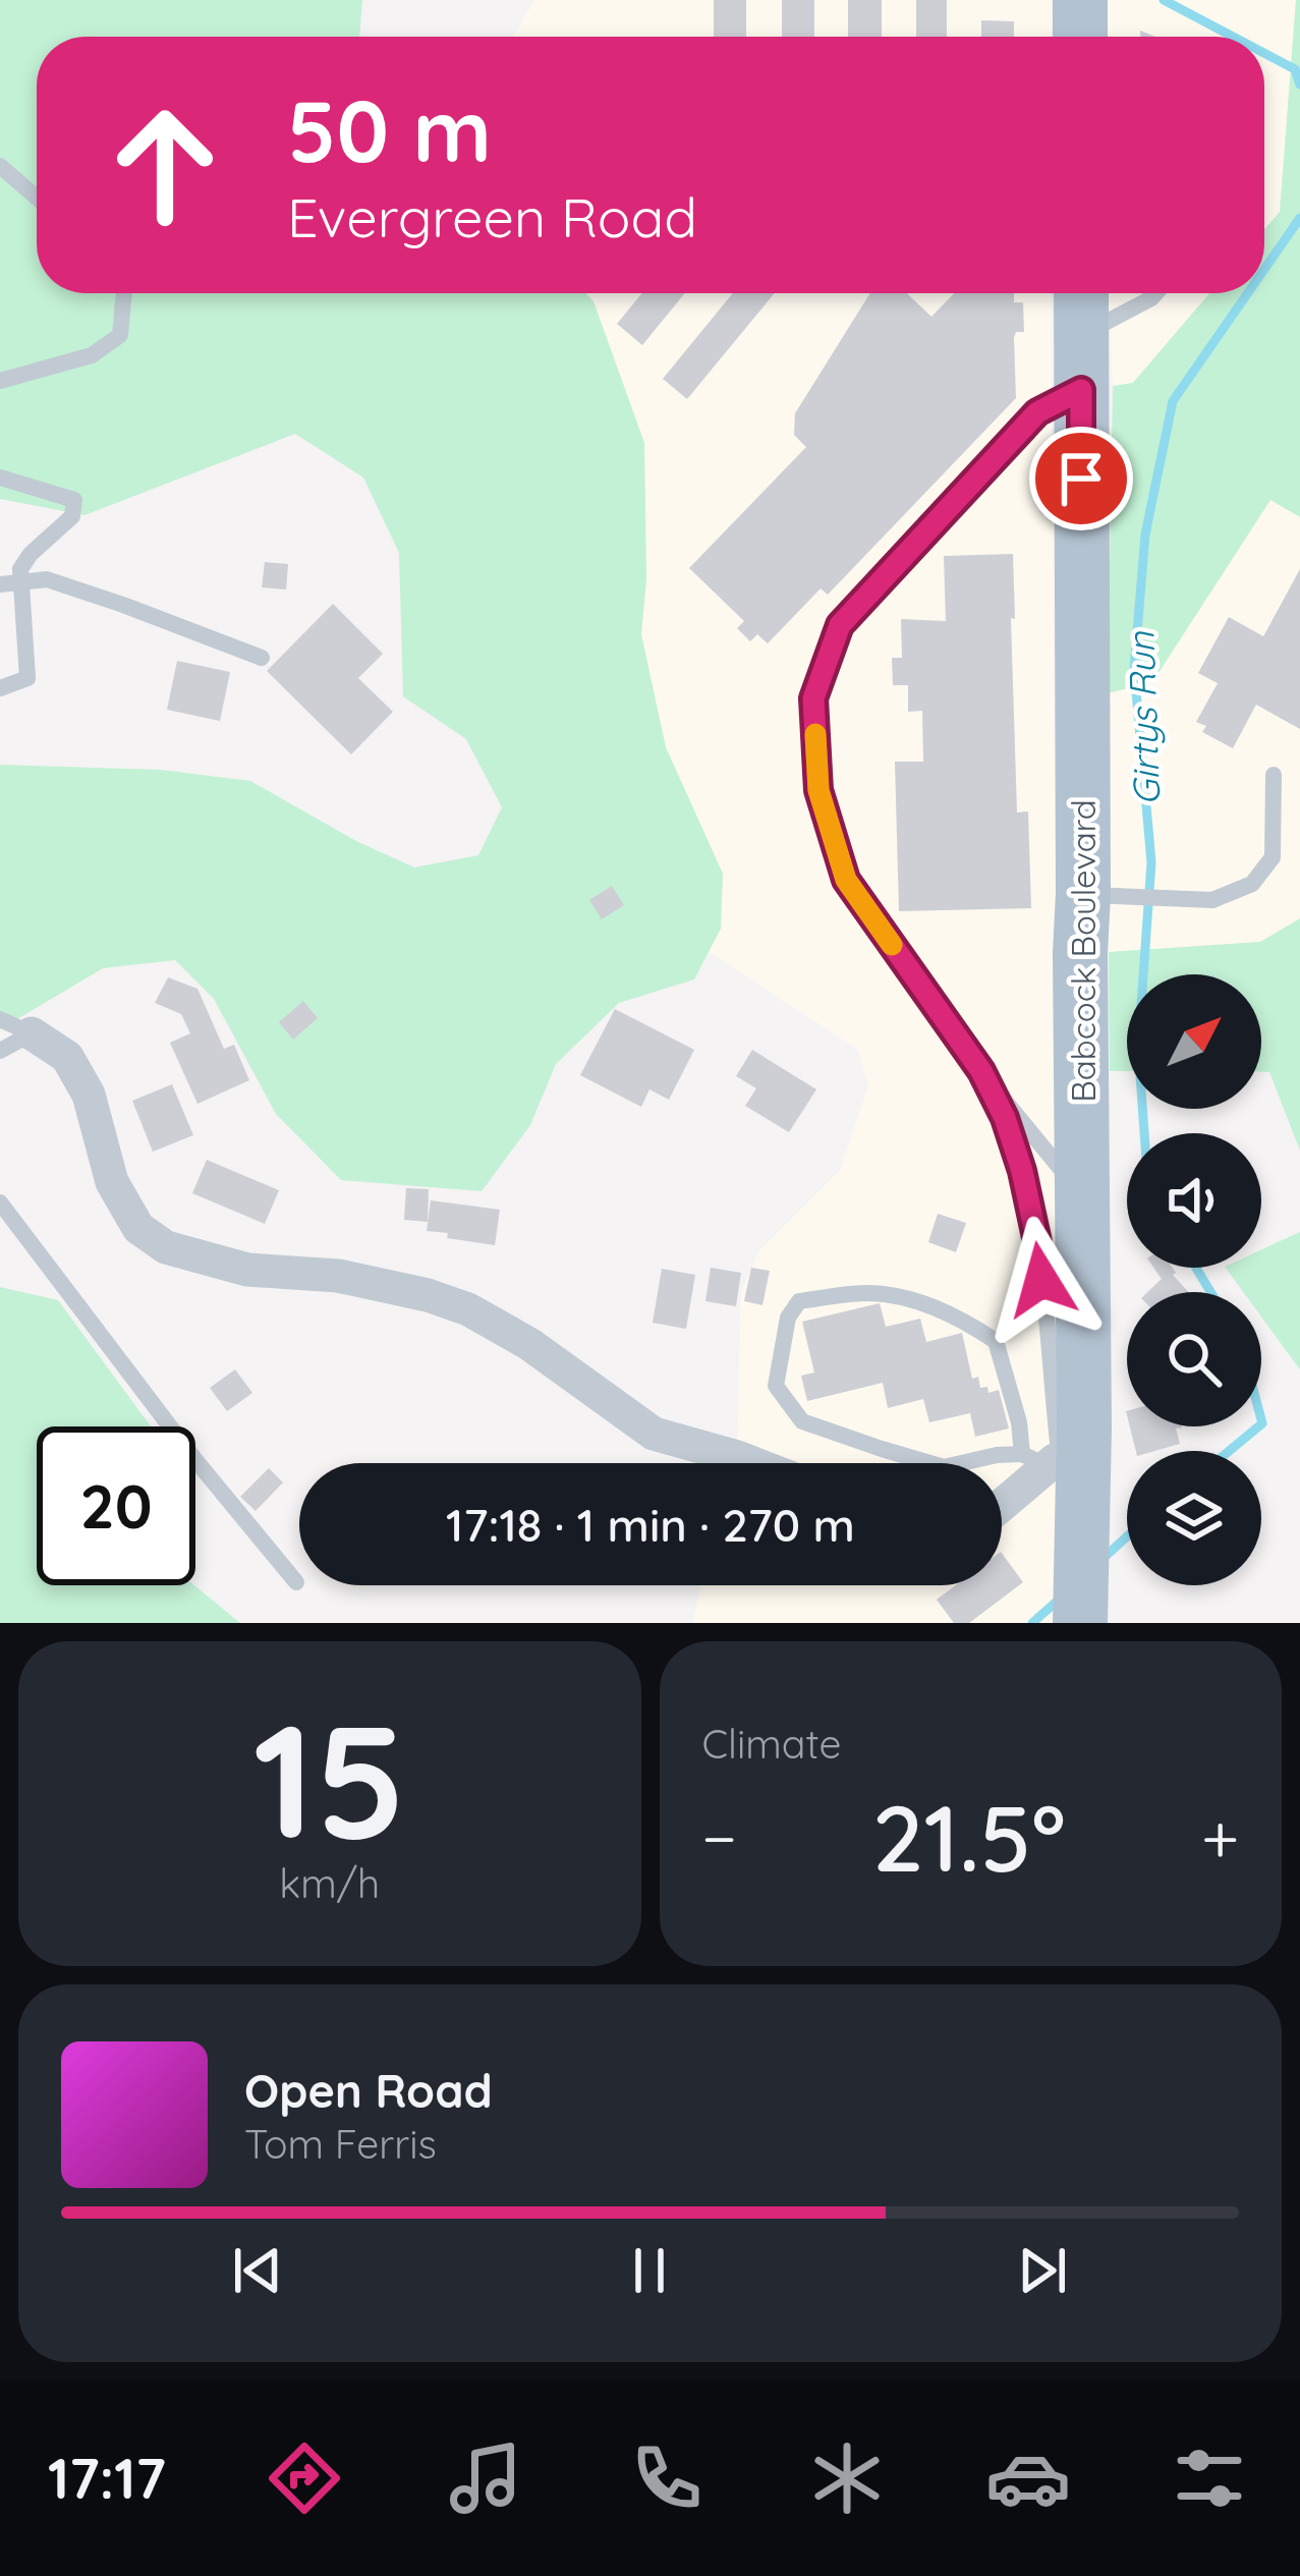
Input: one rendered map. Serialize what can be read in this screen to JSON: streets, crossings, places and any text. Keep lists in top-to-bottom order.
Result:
{
  "streets": {
    "main road": ["Babcock Boulevard"]
  },
  "water": ["Girtys Run"],
  "north": "top right",
  "page": {
    "turn": ["50 m", "Evergreen Road"],
    "limit": "20",
    "trip": "17:18 · 1 min · 270 m",
    "tile": [
      ["15", "km/h"],
      "Climate"
    ],
    "heat": ["−", "21.5°", "+"],
    "song": ["Open Road", "Tom Ferris"],
    "tabs": "17:17"
  }
}
